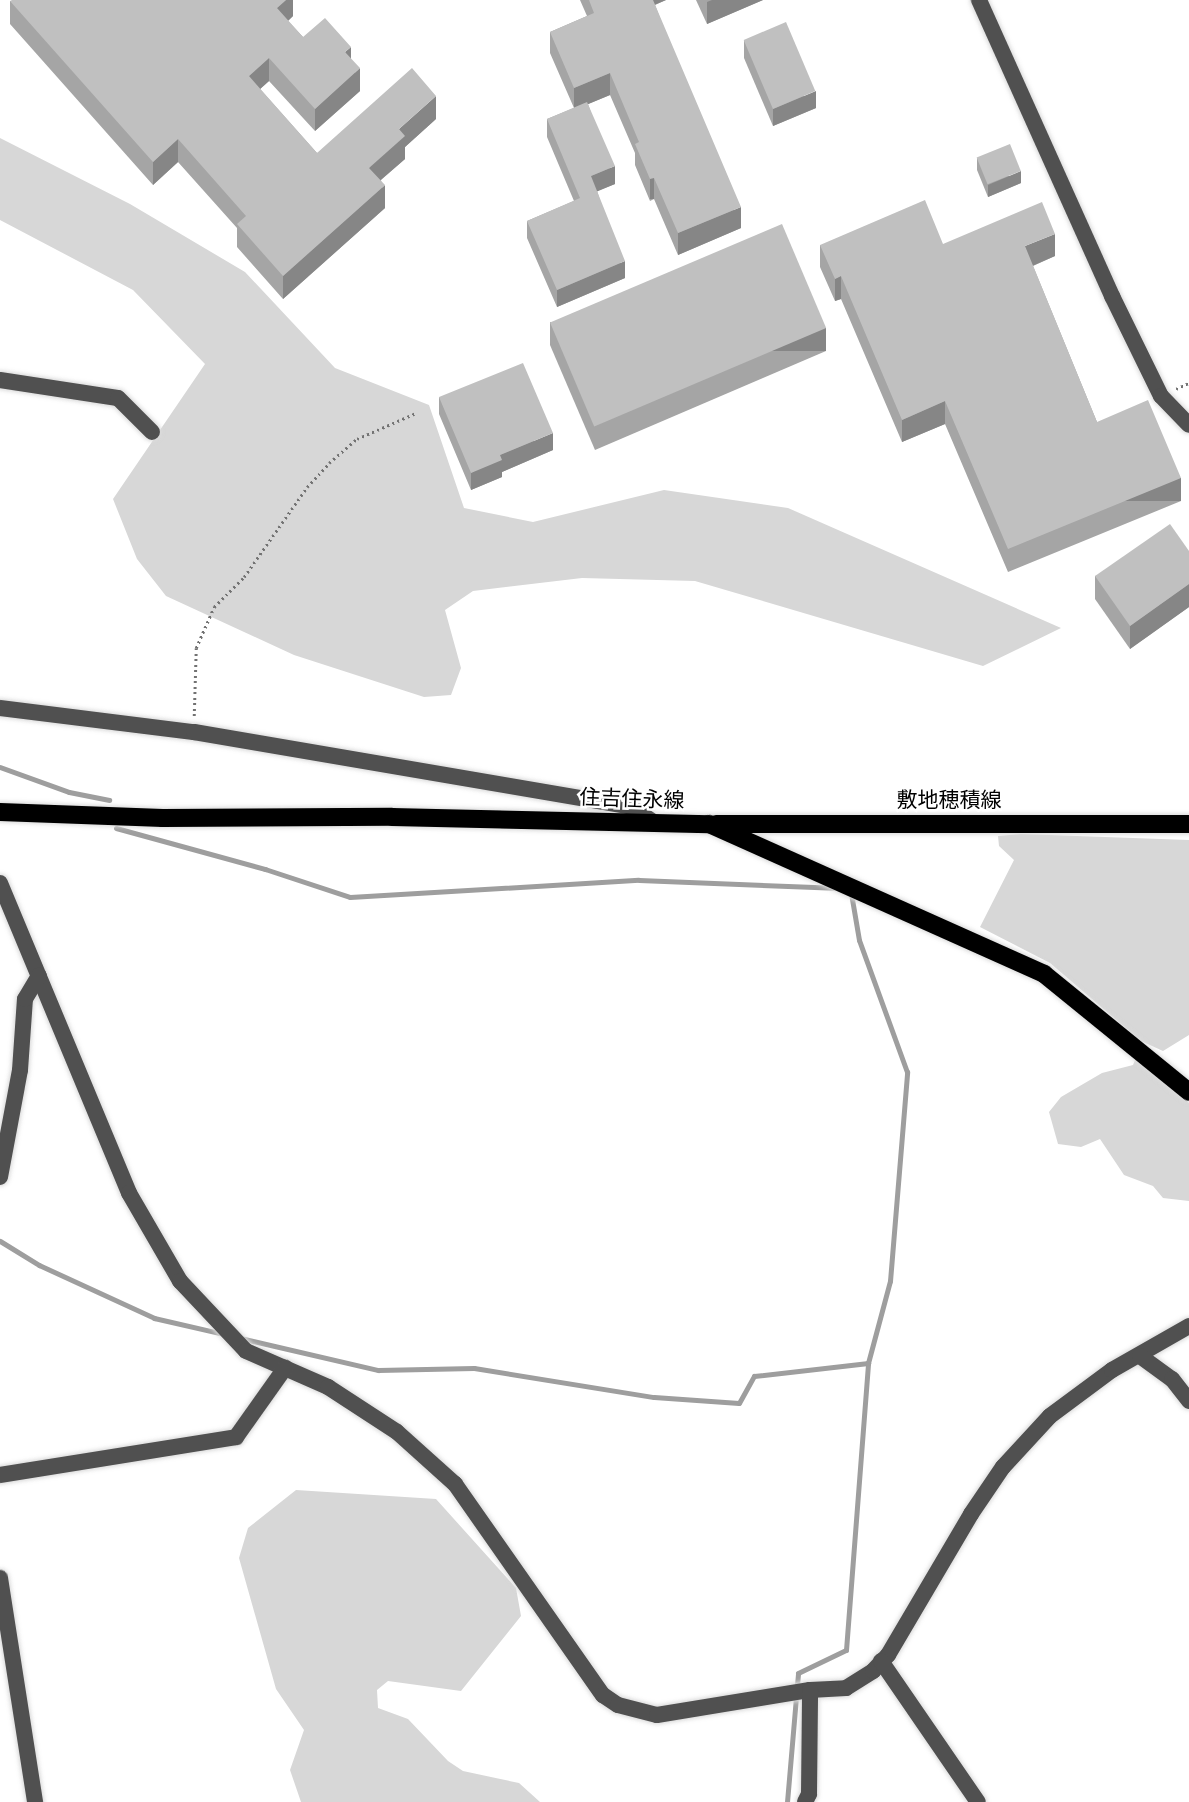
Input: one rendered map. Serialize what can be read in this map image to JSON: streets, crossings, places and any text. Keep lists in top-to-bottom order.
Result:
{
  "streets": {
    "main road": ["住吉住永線", "敷地穂積線"]
  },
  "crossings": [
    ["住吉住永線", "敷地穂積線"]
  ]
}
